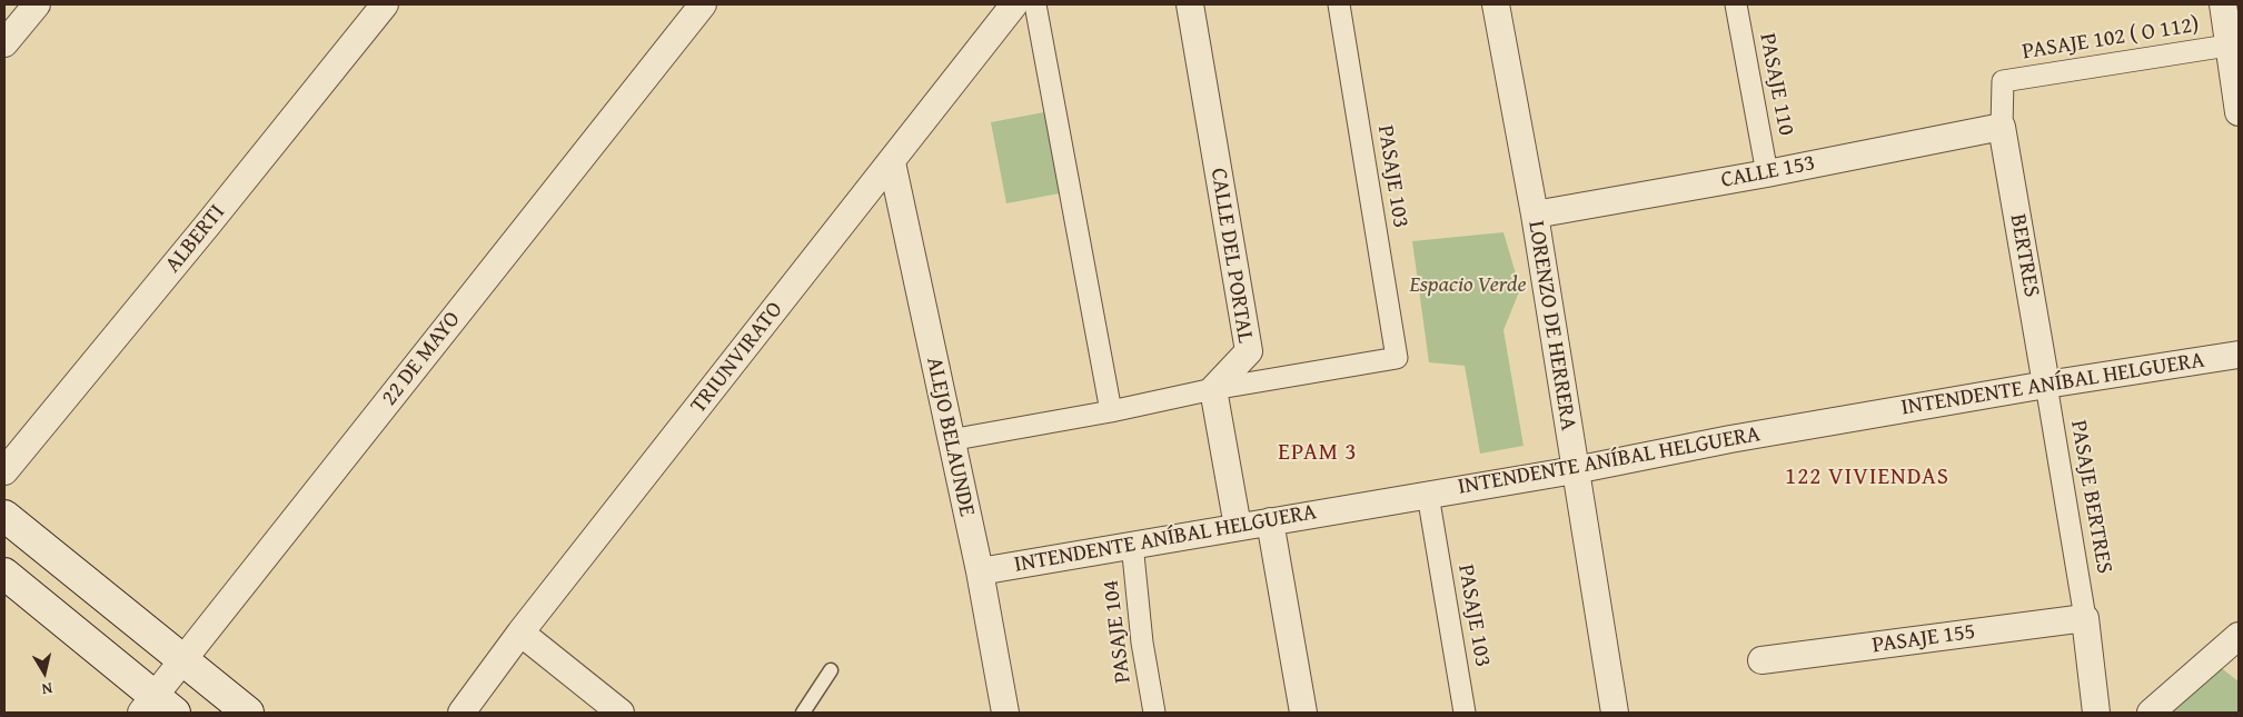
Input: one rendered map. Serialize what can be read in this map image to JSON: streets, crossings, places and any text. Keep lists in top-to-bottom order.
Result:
{
  "streets": {
    "street": [
      "PASAJE 102 ( O 112)",
      "PASAJE 110",
      "CALLE 153",
      "PASAJE 103",
      "ALBERTI",
      "CALLE DEL PORTAL",
      "BERTRES",
      "LORENZO DE HERRERA",
      "TRIUNVIRATO",
      "22 DE MAYO",
      "INTENDENTE ANÍBAL HELGUERA",
      "ALEJO BELAUNDE",
      "PASAJE BERTRES",
      "PASAJE 104",
      "PASAJE 155"
    ]
  },
  "crossings": [
    ["PASAJE 102 ( O 112)", "CALLE 153"],
    ["PASAJE 102 ( O 112)", "BERTRES"],
    ["PASAJE 110", "CALLE 153"],
    ["CALLE 153", "BERTRES"],
    ["CALLE 153", "LORENZO DE HERRERA"],
    ["PASAJE 103", "CALLE DEL PORTAL"],
    ["PASAJE 103", "INTENDENTE ANÍBAL HELGUERA"],
    ["BERTRES", "INTENDENTE ANÍBAL HELGUERA"],
    ["BERTRES", "PASAJE BERTRES"],
    ["LORENZO DE HERRERA", "INTENDENTE ANÍBAL HELGUERA"],
    ["TRIUNVIRATO", "ALEJO BELAUNDE"],
    ["INTENDENTE ANÍBAL HELGUERA", "ALEJO BELAUNDE"],
    ["INTENDENTE ANÍBAL HELGUERA", "PASAJE BERTRES"],
    ["INTENDENTE ANÍBAL HELGUERA", "PASAJE 104"],
    ["PASAJE BERTRES", "PASAJE 155"]
  ],
  "districts": ["EPAM 3", "122 VIVIENDAS"],
  "parks": ["Espacio Verde"],
  "north": "bottom"
}
